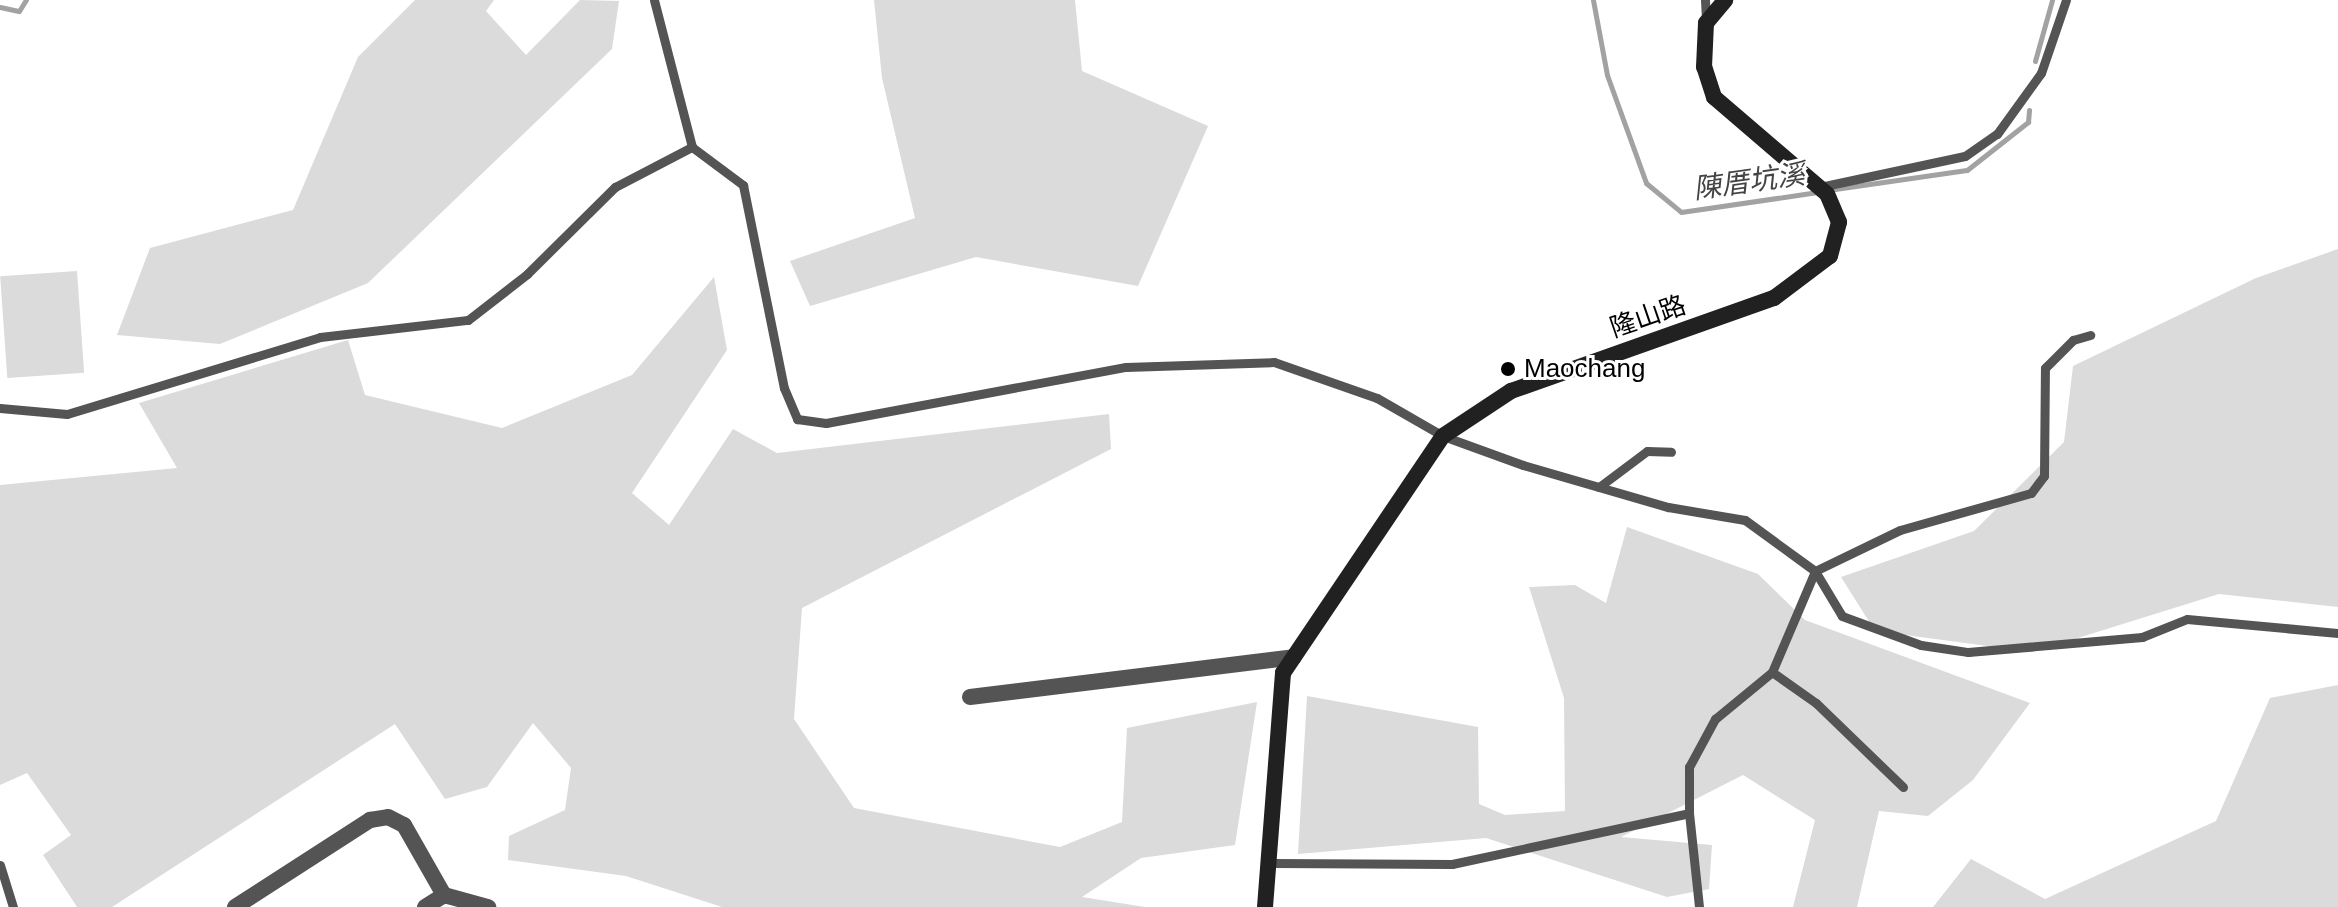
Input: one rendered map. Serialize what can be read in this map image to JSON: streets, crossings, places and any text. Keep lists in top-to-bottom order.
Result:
{
  "streets": {
    "street": ["隆山路"]
  },
  "water": ["陳厝坑溪"],
  "places": ["Maochang"]
}
